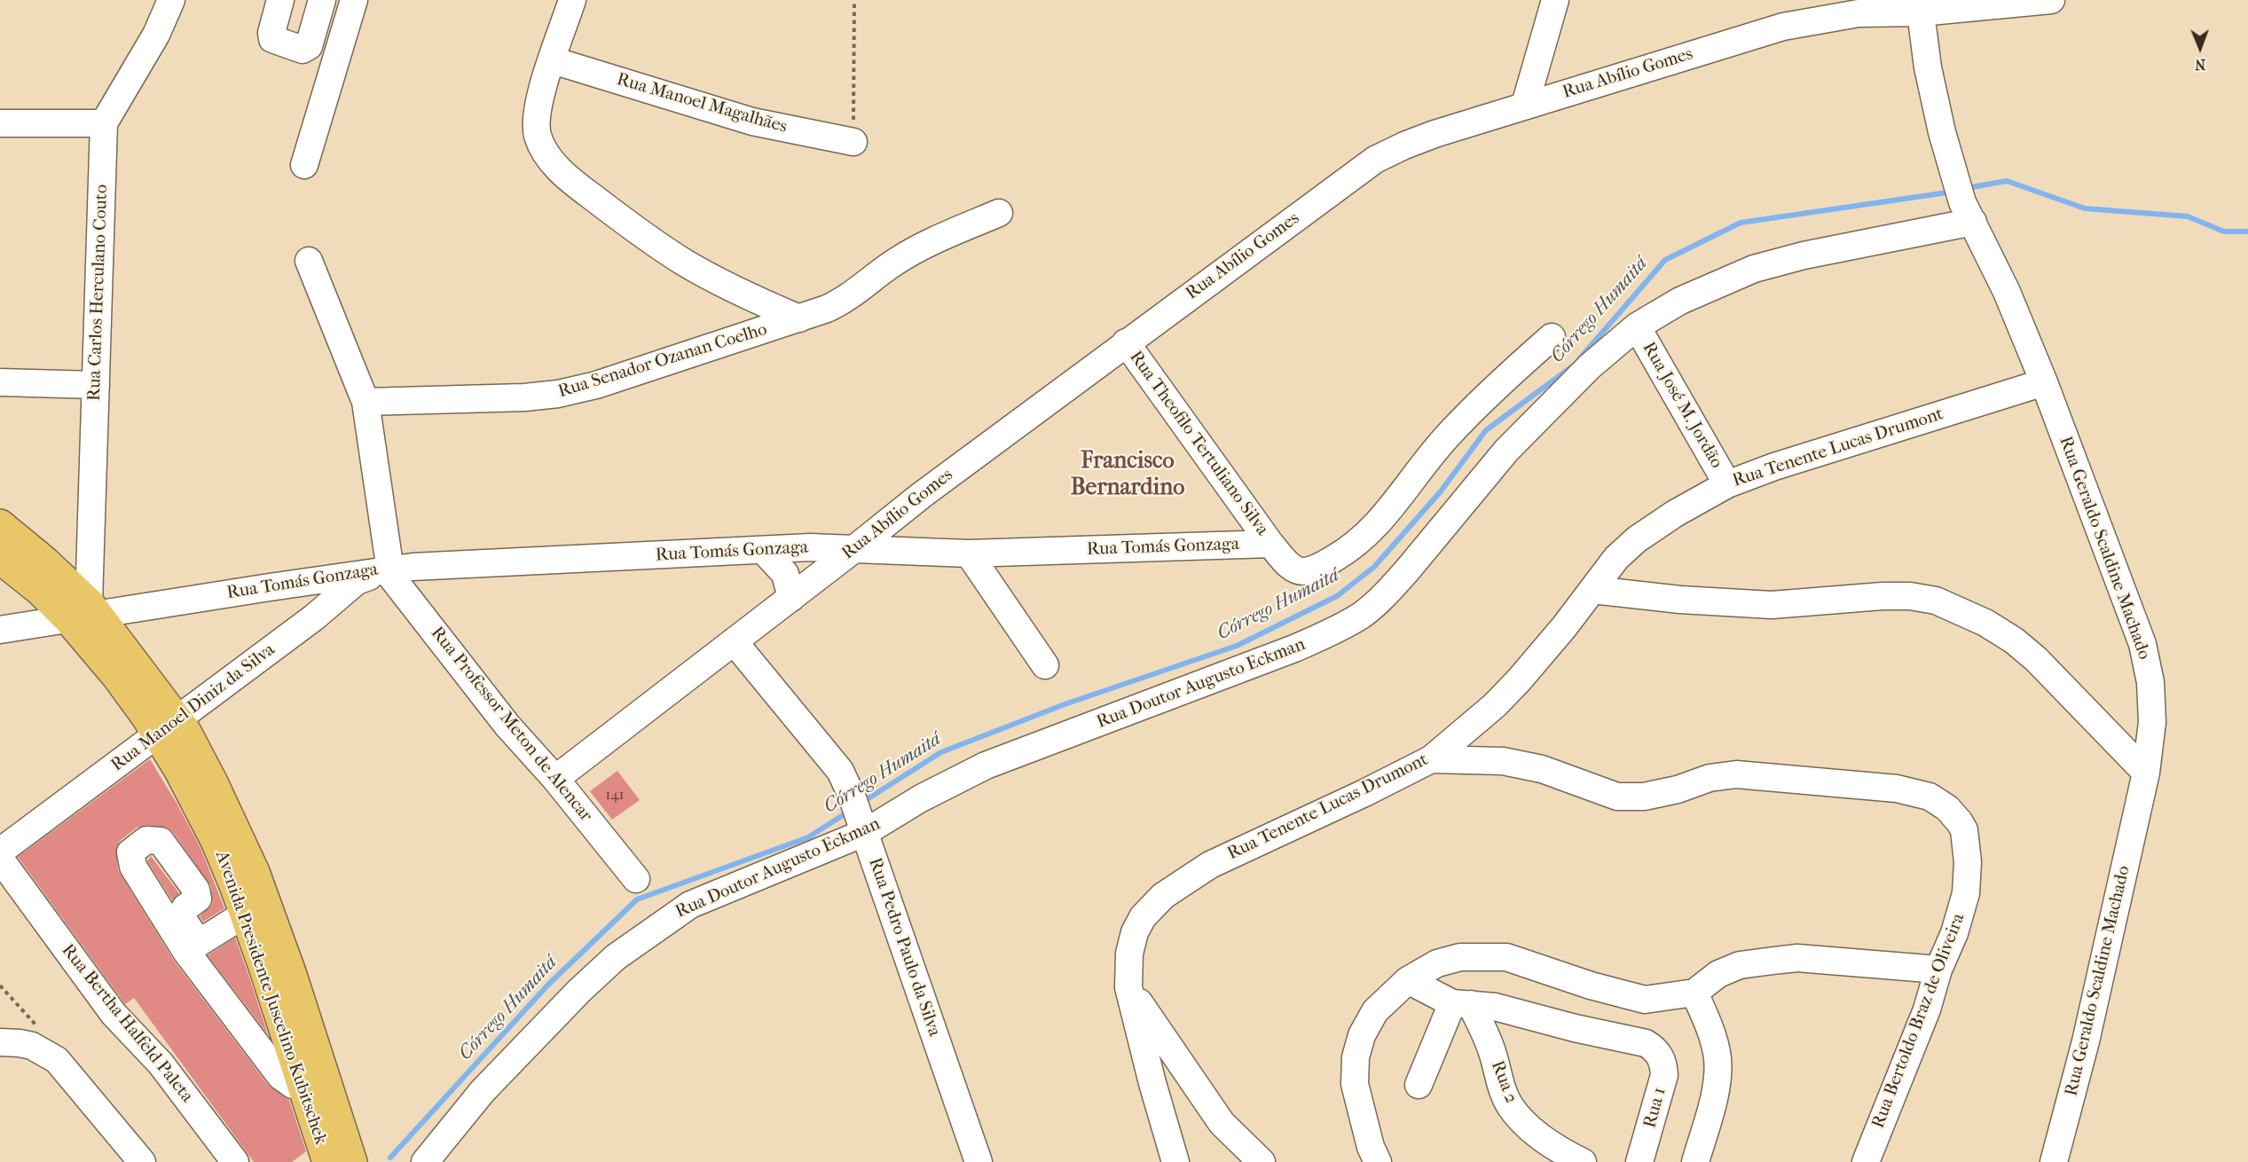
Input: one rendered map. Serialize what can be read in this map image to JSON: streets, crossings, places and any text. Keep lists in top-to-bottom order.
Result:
{
  "streets": {
    "highway": ["Avenida Presidente Juscelino Kubitschek"],
    "street": [
      "Rua Abílio Gomes",
      "Rua Manoel Magalhães",
      "Rua Carlos Herculano Couto",
      "Rua Senador Ozanan Coelho",
      "Rua José M. Jordão",
      "Rua Theofilo Tertuliano Silva",
      "Rua Tenente Lucas Drumont",
      "Rua Tomás Gonzaga",
      "Rua Geraldo Scaldine Machado",
      "Rua Doutor Augusto Eckman",
      "Rua Manoel Diniz da Silva",
      "Rua Professor Meton de Alencar",
      "Rua Pedro Paulo da Silva",
      "Rua Bertoldo Braz de Oliveira",
      "Rua Bertha Halfeld Paleta",
      "Rua 2",
      "Rua 1"
    ]
  },
  "crossings": [
    ["Rua Abílio Gomes", "Rua Theofilo Tertuliano Silva"],
    ["Rua Abílio Gomes", "Rua Tomás Gonzaga"],
    ["Rua Abílio Gomes", "Rua Geraldo Scaldine Machado"],
    ["Rua Abílio Gomes", "Rua Professor Meton de Alencar"],
    ["Rua Abílio Gomes", "Rua Pedro Paulo da Silva"],
    ["Rua Manoel Magalhães", "Rua Senador Ozanan Coelho"],
    ["Rua Carlos Herculano Couto", "Rua Tomás Gonzaga"],
    ["Rua Carlos Herculano Couto", "Avenida Presidente Juscelino Kubitschek"],
    ["Rua José M. Jordão", "Rua Tenente Lucas Drumont"],
    ["Rua José M. Jordão", "Rua Doutor Augusto Eckman"],
    ["Rua Theofilo Tertuliano Silva", "Rua Tomás Gonzaga"],
    ["Rua Tenente Lucas Drumont", "Rua Geraldo Scaldine Machado"],
    ["Rua Tenente Lucas Drumont", "Rua Bertoldo Braz de Oliveira"],
    ["Rua Tomás Gonzaga", "Rua Manoel Diniz da Silva"],
    ["Rua Tomás Gonzaga", "Rua Professor Meton de Alencar"],
    ["Rua Tomás Gonzaga", "Avenida Presidente Juscelino Kubitschek"],
    ["Rua Geraldo Scaldine Machado", "Rua Doutor Augusto Eckman"],
    ["Rua Doutor Augusto Eckman", "Rua Pedro Paulo da Silva"],
    ["Rua Manoel Diniz da Silva", "Rua Professor Meton de Alencar"],
    ["Rua Manoel Diniz da Silva", "Avenida Presidente Juscelino Kubitschek"],
    ["Rua 2", "Rua 1"]
  ],
  "districts": ["Francisco Bernardino"],
  "water": ["Córrego Humaitá"],
  "house_numbers": ["141"],
  "north": "bottom"
}
